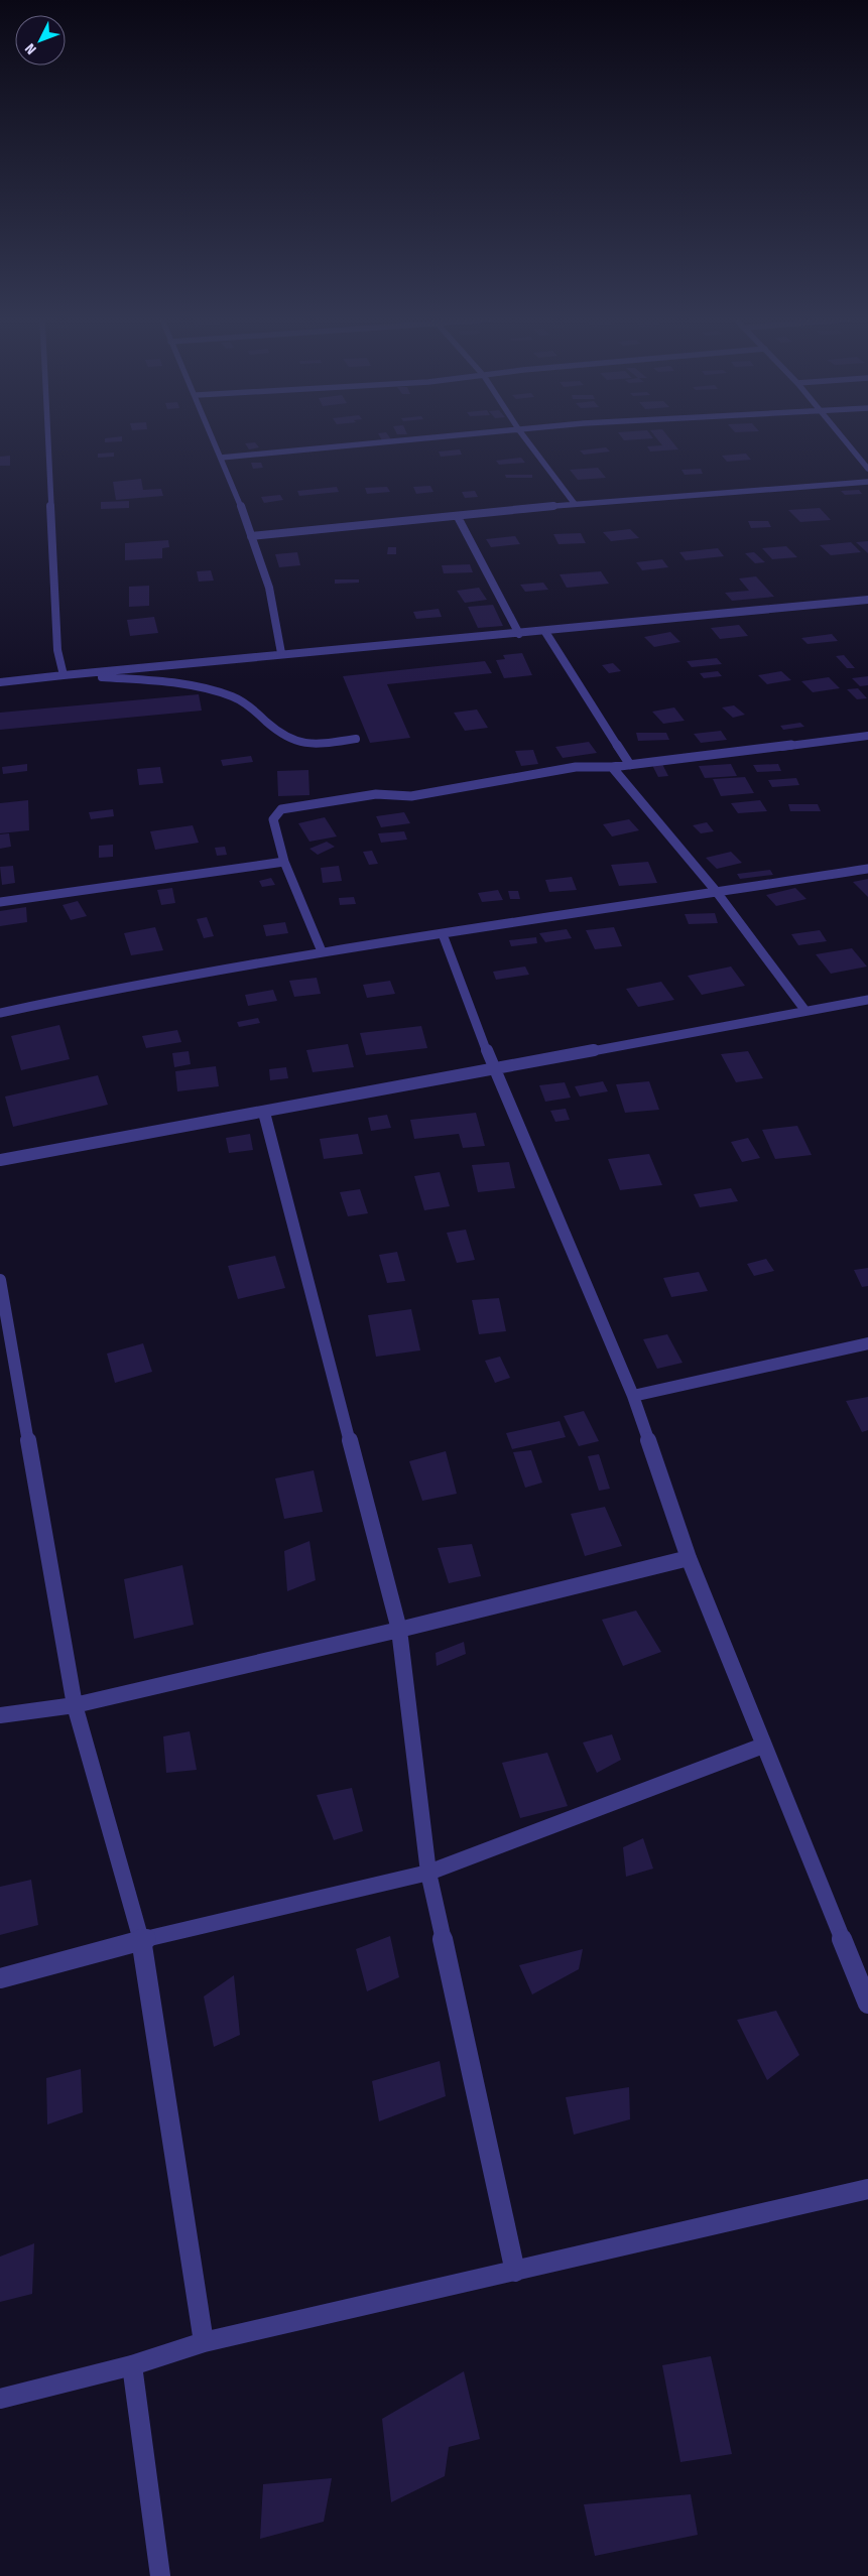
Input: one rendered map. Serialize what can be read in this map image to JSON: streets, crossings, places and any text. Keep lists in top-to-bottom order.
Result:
{
  "north": "bottom left"
}
